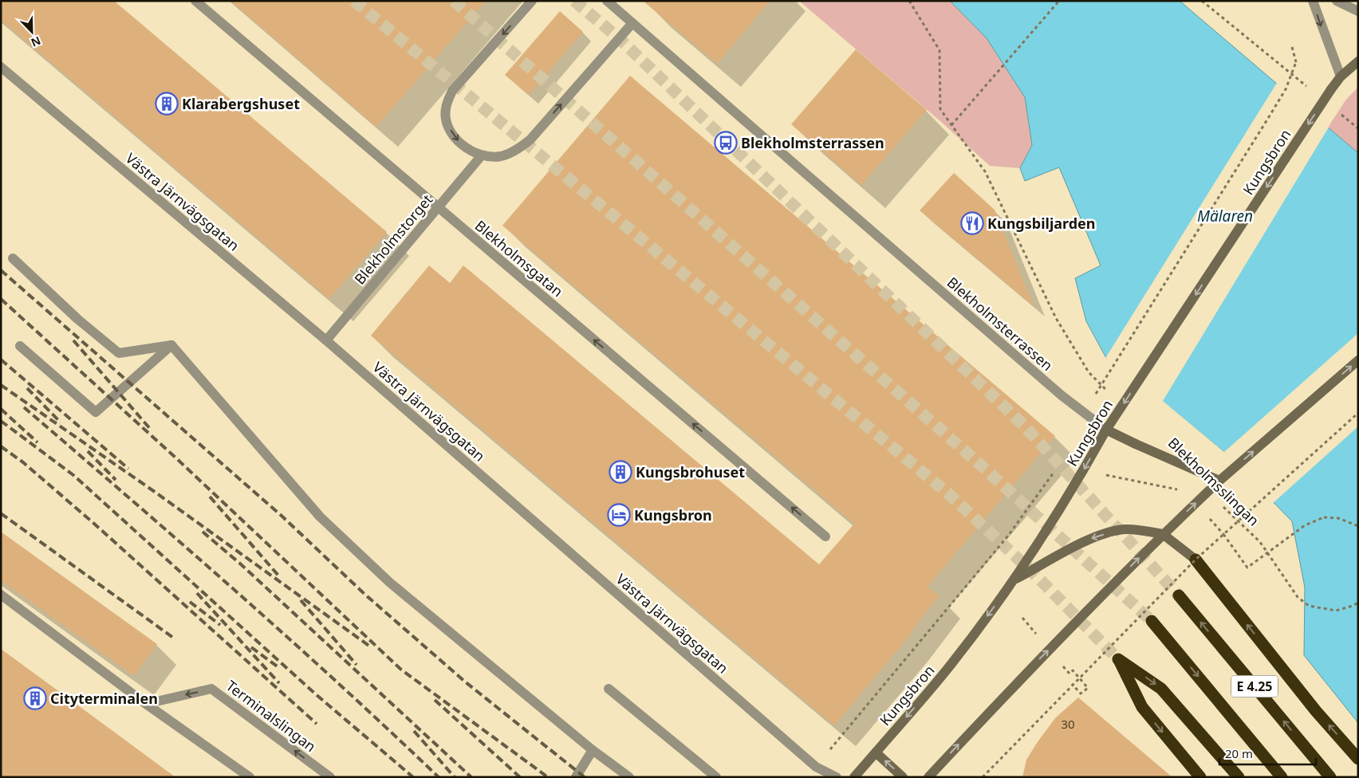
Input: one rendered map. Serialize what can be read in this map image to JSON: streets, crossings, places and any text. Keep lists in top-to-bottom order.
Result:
{
  "streets": {
    "highway": ["E 4.25"],
    "main road": ["Kungsbron"],
    "street": [
      "Västra Järnvägsgatan",
      "Blekholmstorget",
      "Blekholmsgatan",
      "Blekholmsterrassen",
      "Terminalslingan"
    ],
    "path": ["Blekholmsslingan"]
  },
  "crossings": [
    ["Kungsbron", "Västra Järnvägsgatan"],
    ["Kungsbron", "Blekholmsterrassen"],
    ["Västra Järnvägsgatan", "Blekholmstorget"]
  ],
  "one_way": ["Blekholmsgatan"],
  "water": ["Mälaren"],
  "places": {
    "building": ["Klarabergshuset", "Kungsbrohuset", "Cityterminalen"],
    "bus stop": ["Blekholmsterrassen"],
    "restaurant": ["Kungsbiljarden"],
    "hotel": ["Kungsbron"]
  },
  "house_numbers": ["30"],
  "scale_bar": "20 m",
  "north": "bottom right"
}
